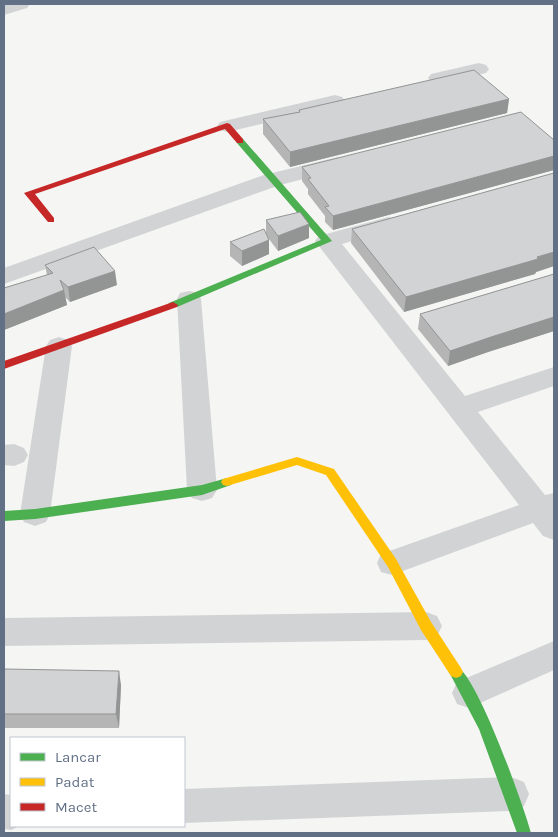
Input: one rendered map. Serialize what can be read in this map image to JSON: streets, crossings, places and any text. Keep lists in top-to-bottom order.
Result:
{
  "legend": ["Lancar", "Padat", "Macet"]
}
